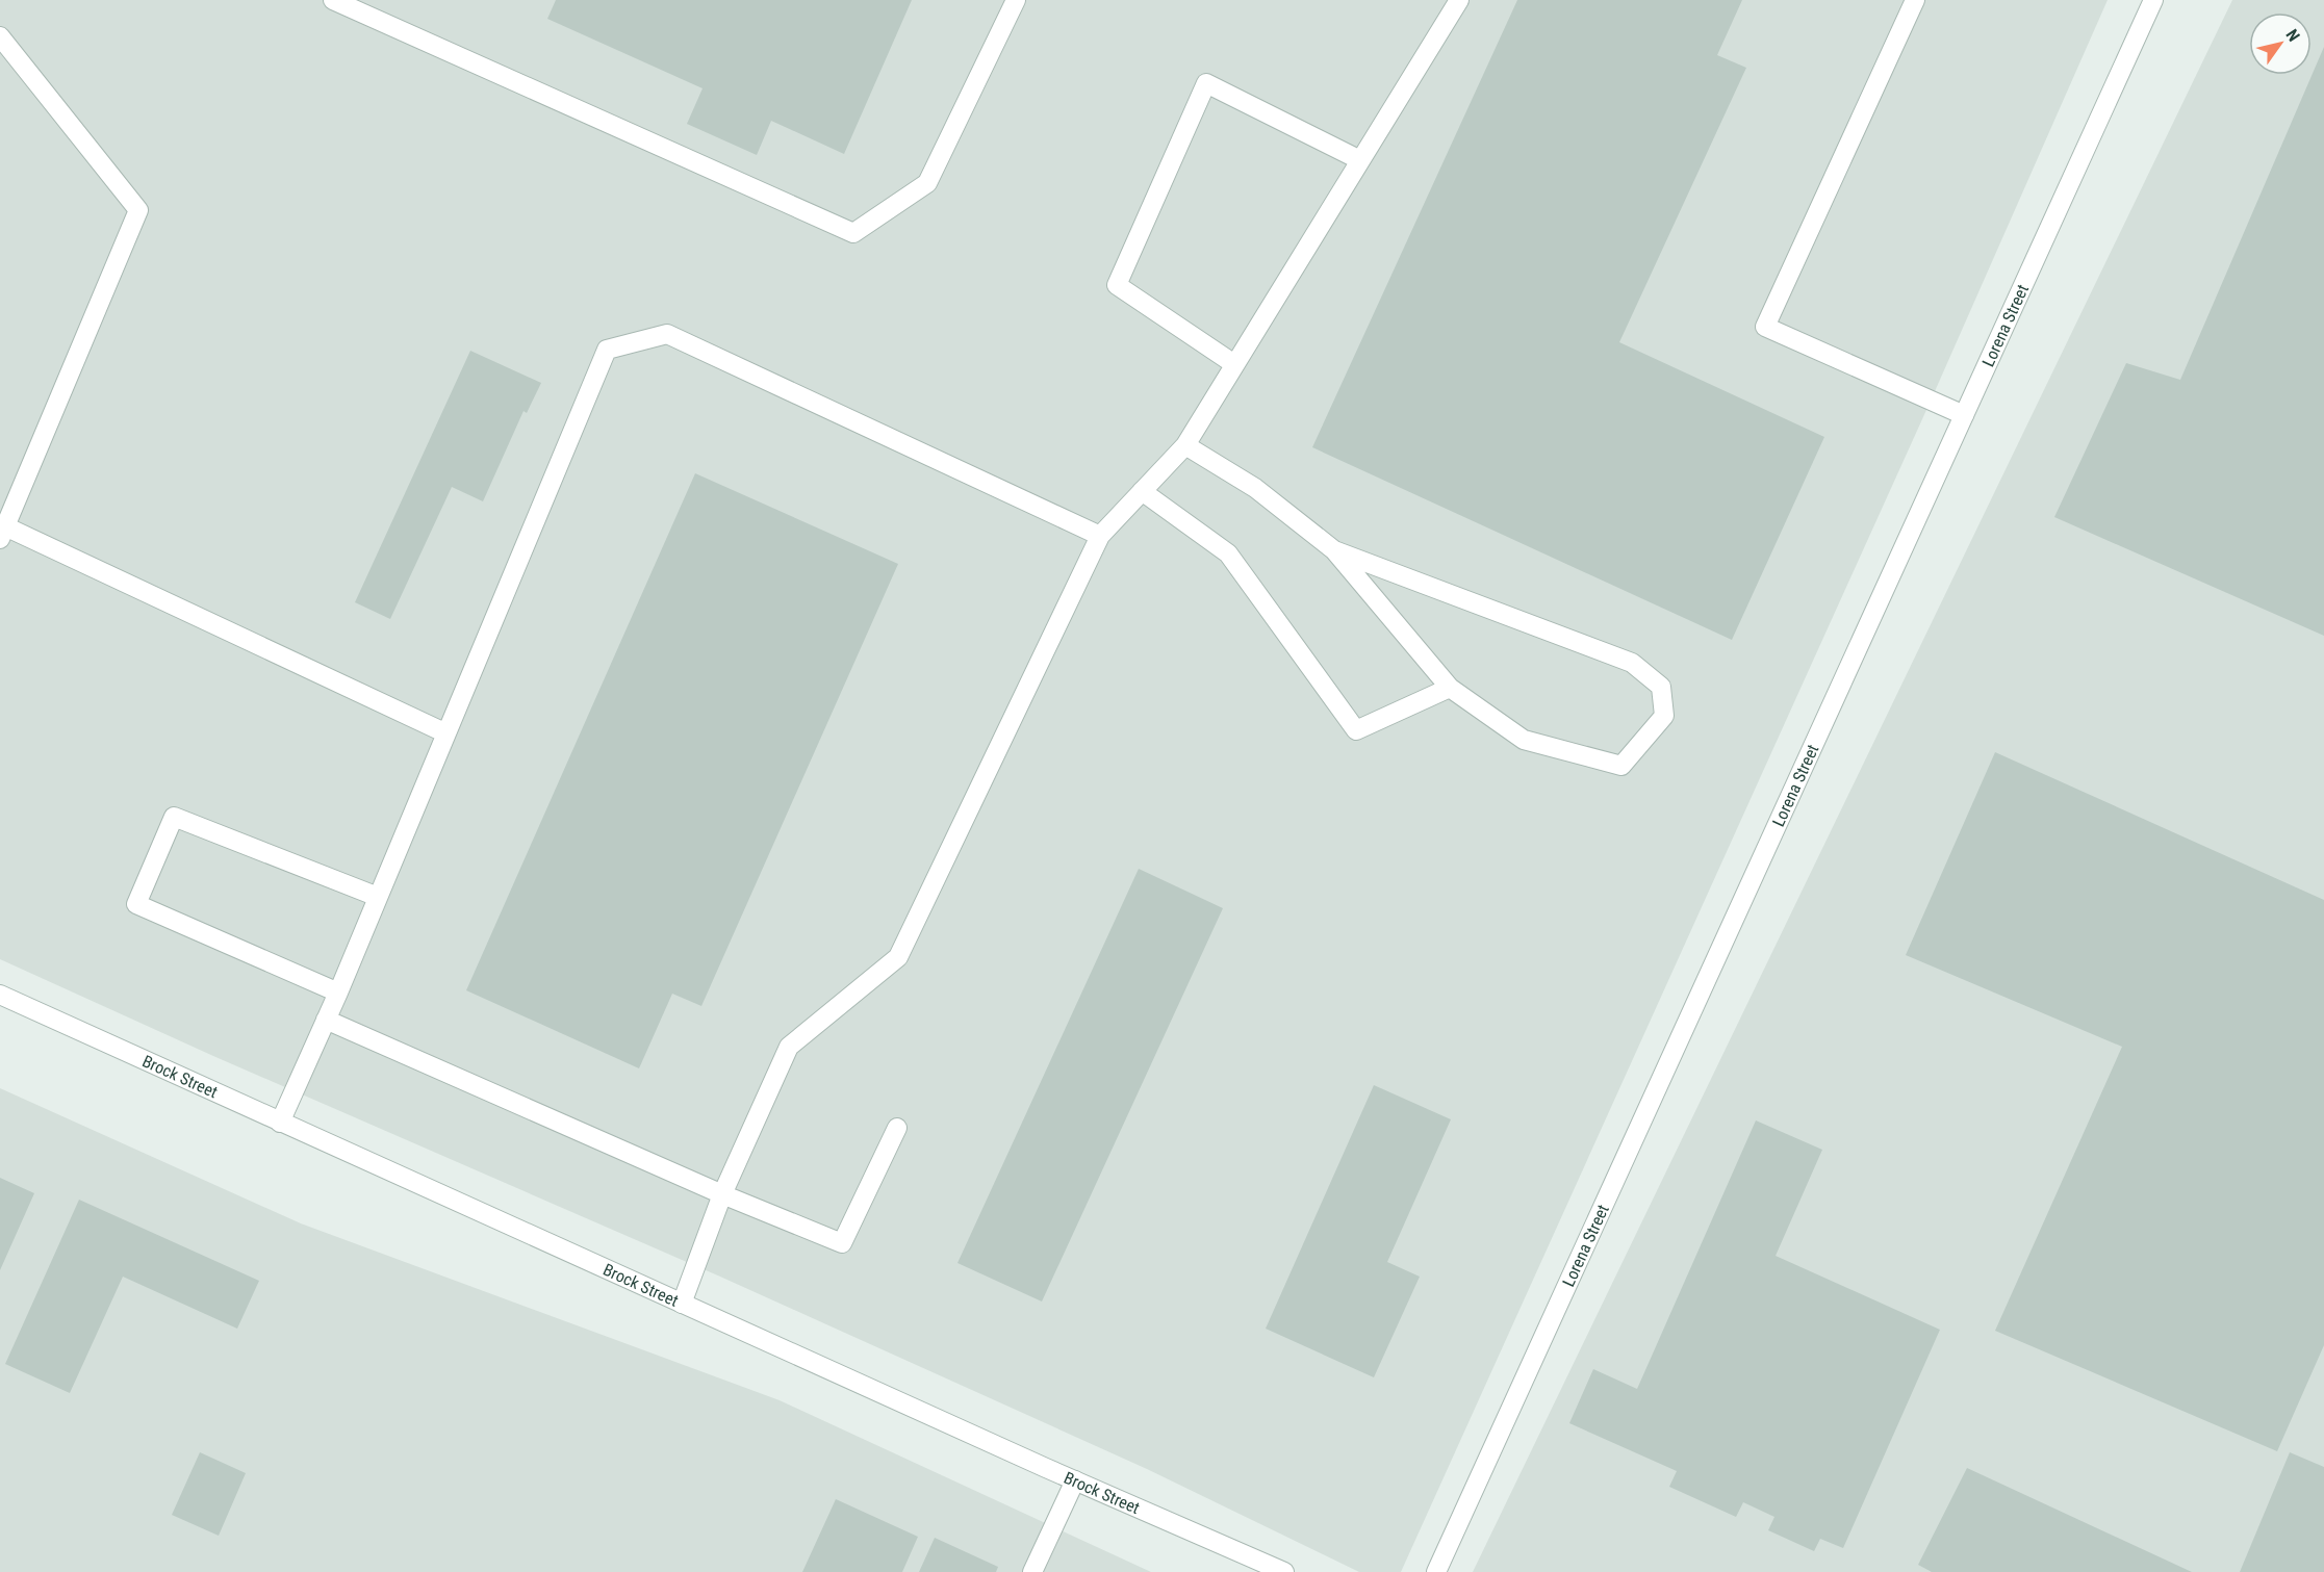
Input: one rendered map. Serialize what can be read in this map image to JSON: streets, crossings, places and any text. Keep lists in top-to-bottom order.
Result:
{
  "streets": {
    "street": ["Lorena Street", "Brock Street"]
  },
  "north": "top right"
}
